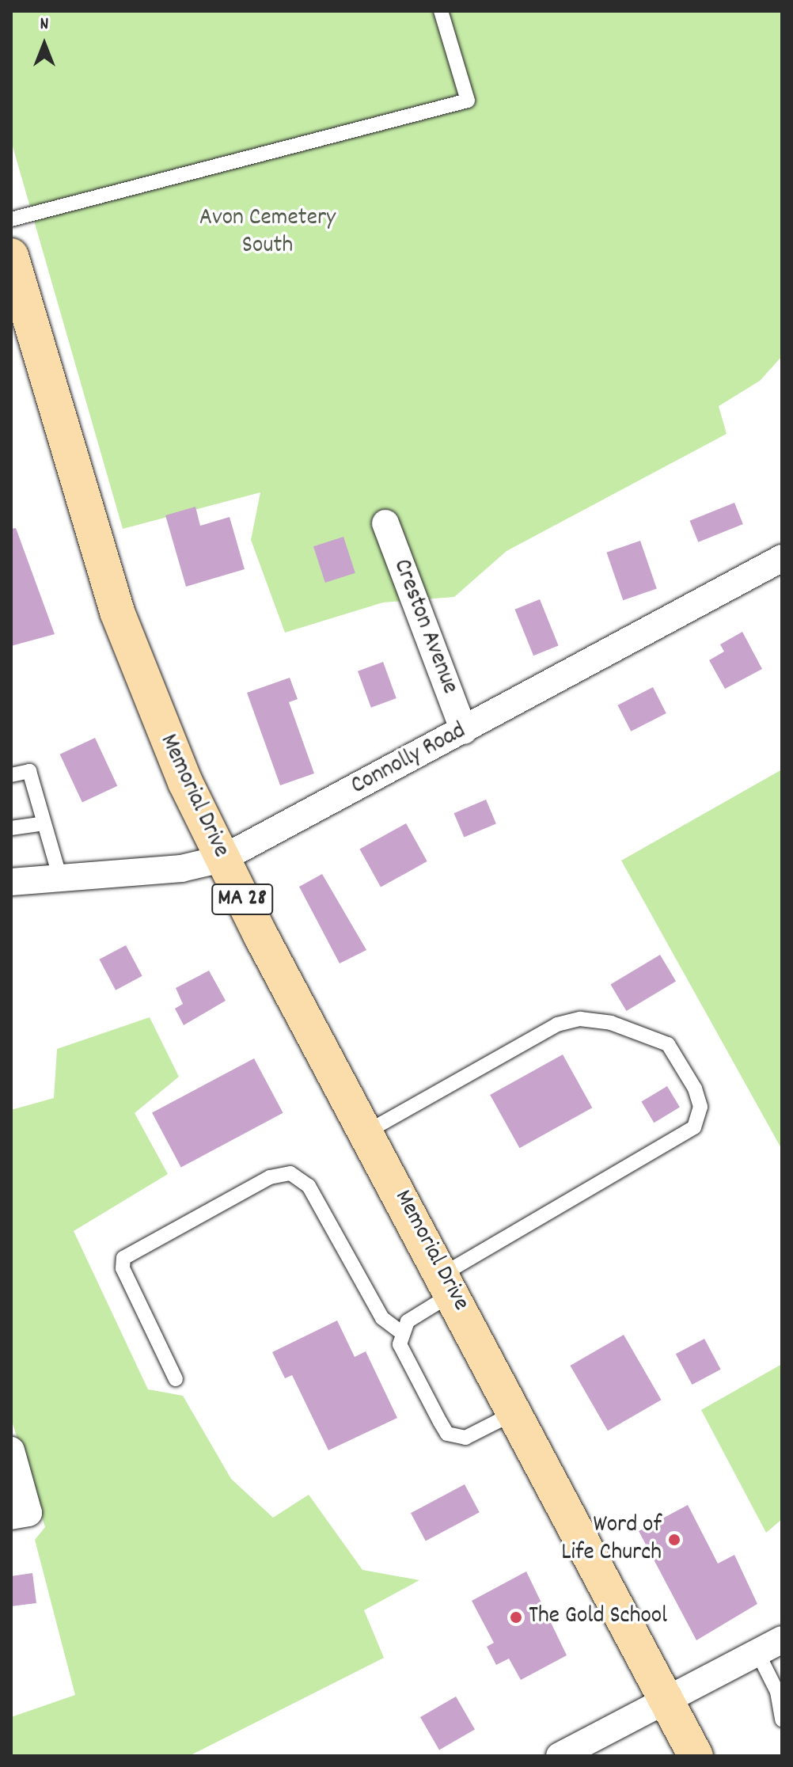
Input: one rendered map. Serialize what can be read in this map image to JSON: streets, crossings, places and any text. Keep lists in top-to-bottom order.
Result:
{
  "streets": {
    "main road": ["Memorial Drive", "MA 28"],
    "street": ["Creston Avenue", "Connolly Road"]
  },
  "crossings": [
    ["Creston Avenue", "Connolly Road"],
    ["Connolly Road", "Memorial Drive"],
    ["Memorial Drive", "MA 28"]
  ],
  "parks": ["Avon Cemetery South"],
  "places": ["Word of Life Church", "The Gold School"],
  "north": "top"
}
